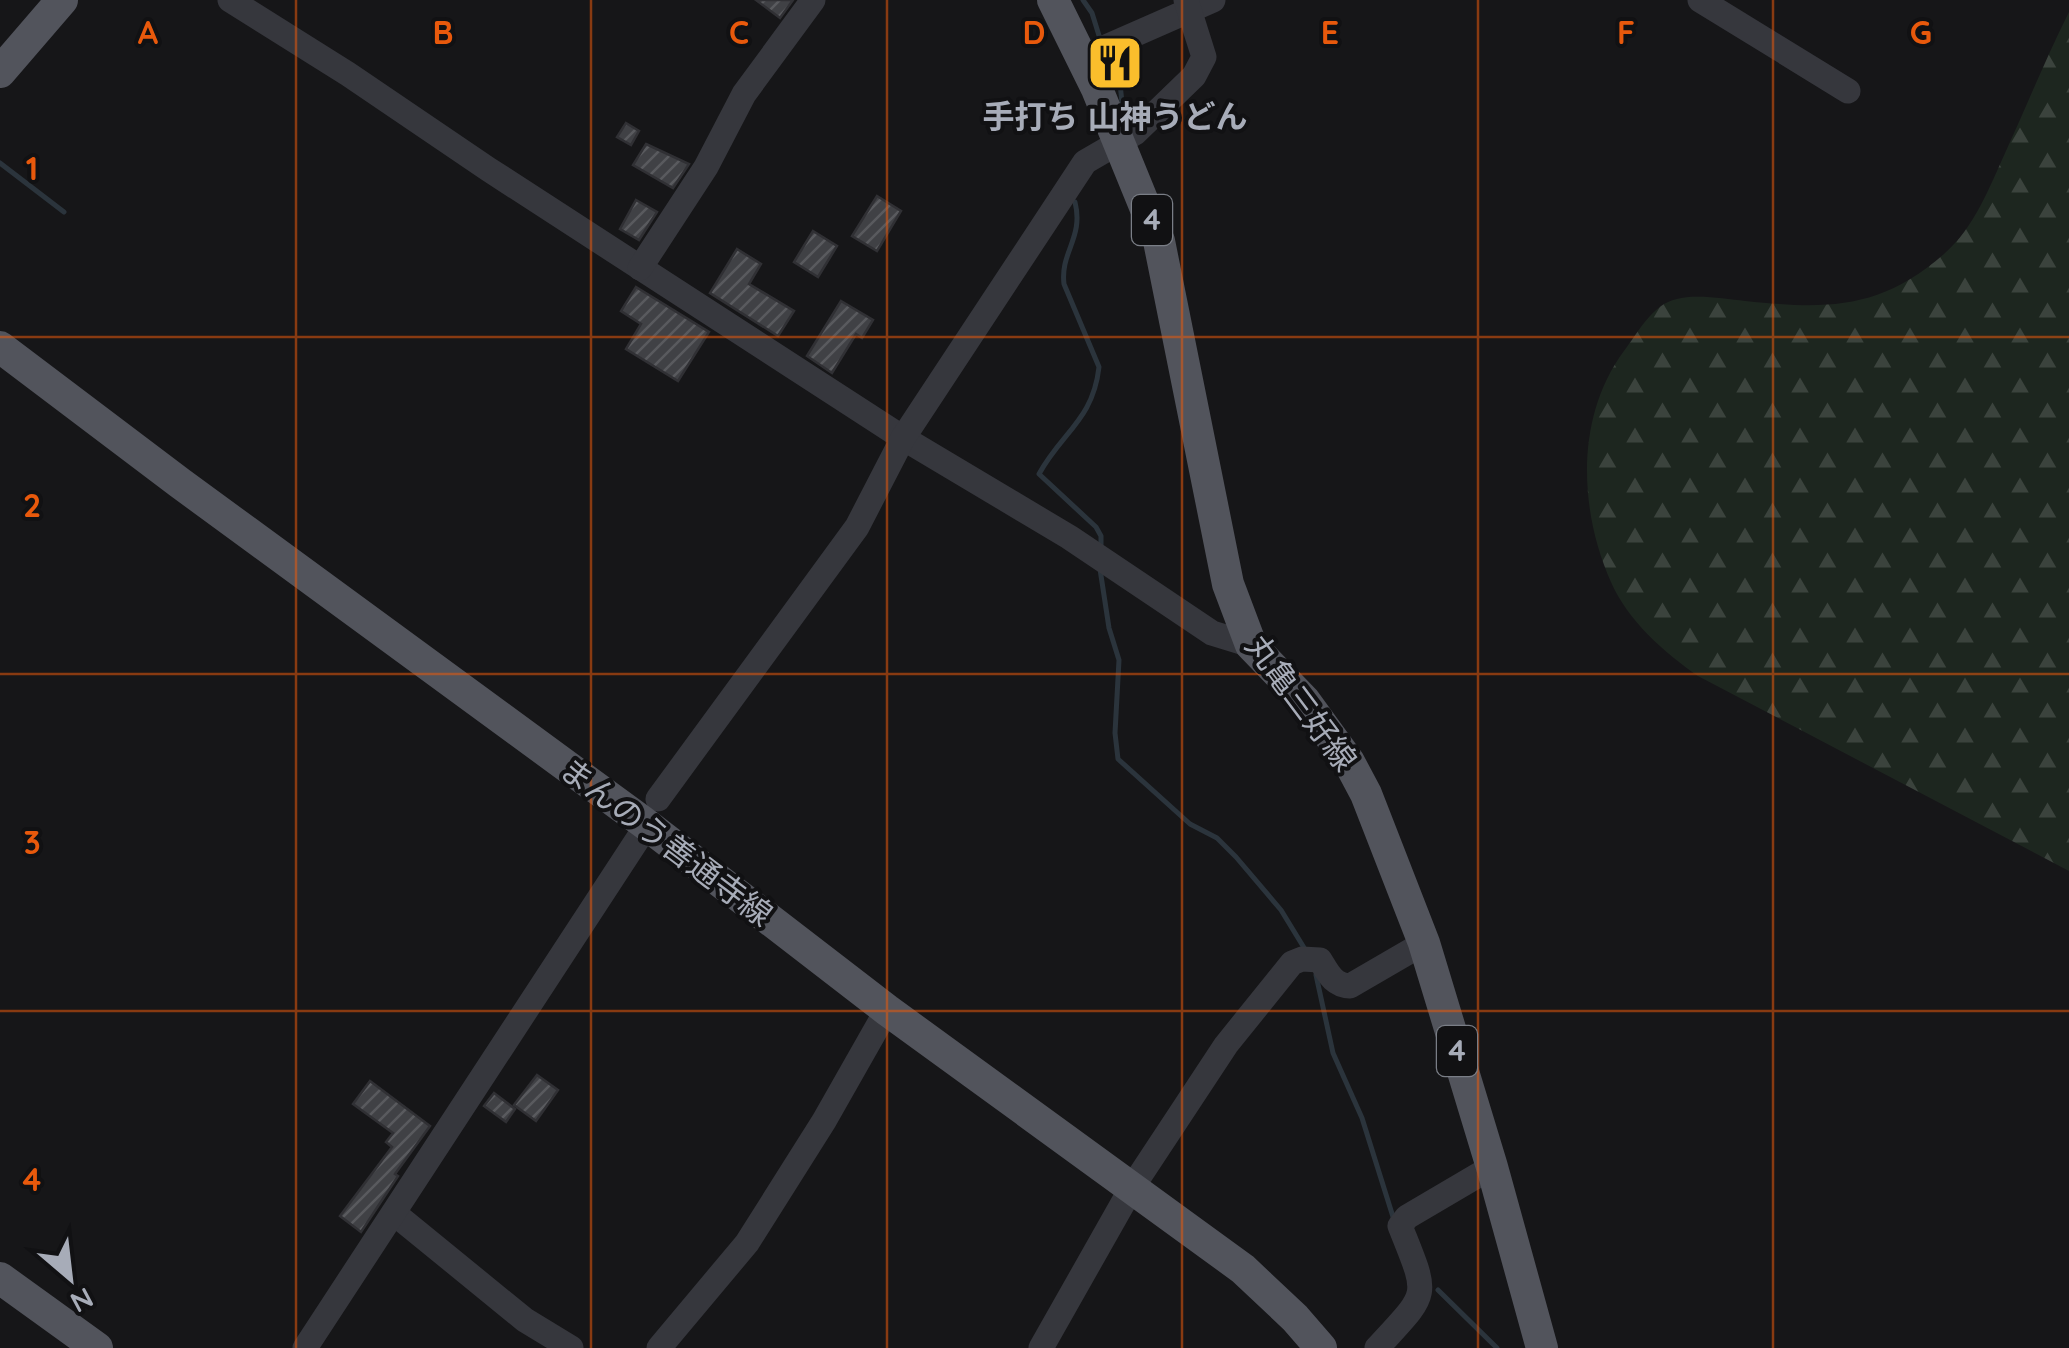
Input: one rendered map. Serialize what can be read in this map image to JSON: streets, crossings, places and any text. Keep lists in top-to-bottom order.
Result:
{
  "streets": {
    "main road": ["4", "丸亀三好線", "まんのう善通寺線"]
  },
  "places": {
    "restaurant": ["手打ち 山神うどん"]
  },
  "north": "bottom right",
  "grid": {
    "columns": [
      "A",
      "B",
      "C",
      "D",
      "E",
      "F",
      "G"
    ],
    "rows": [
      "1",
      "2",
      "3",
      "4"
    ]
  }
}
